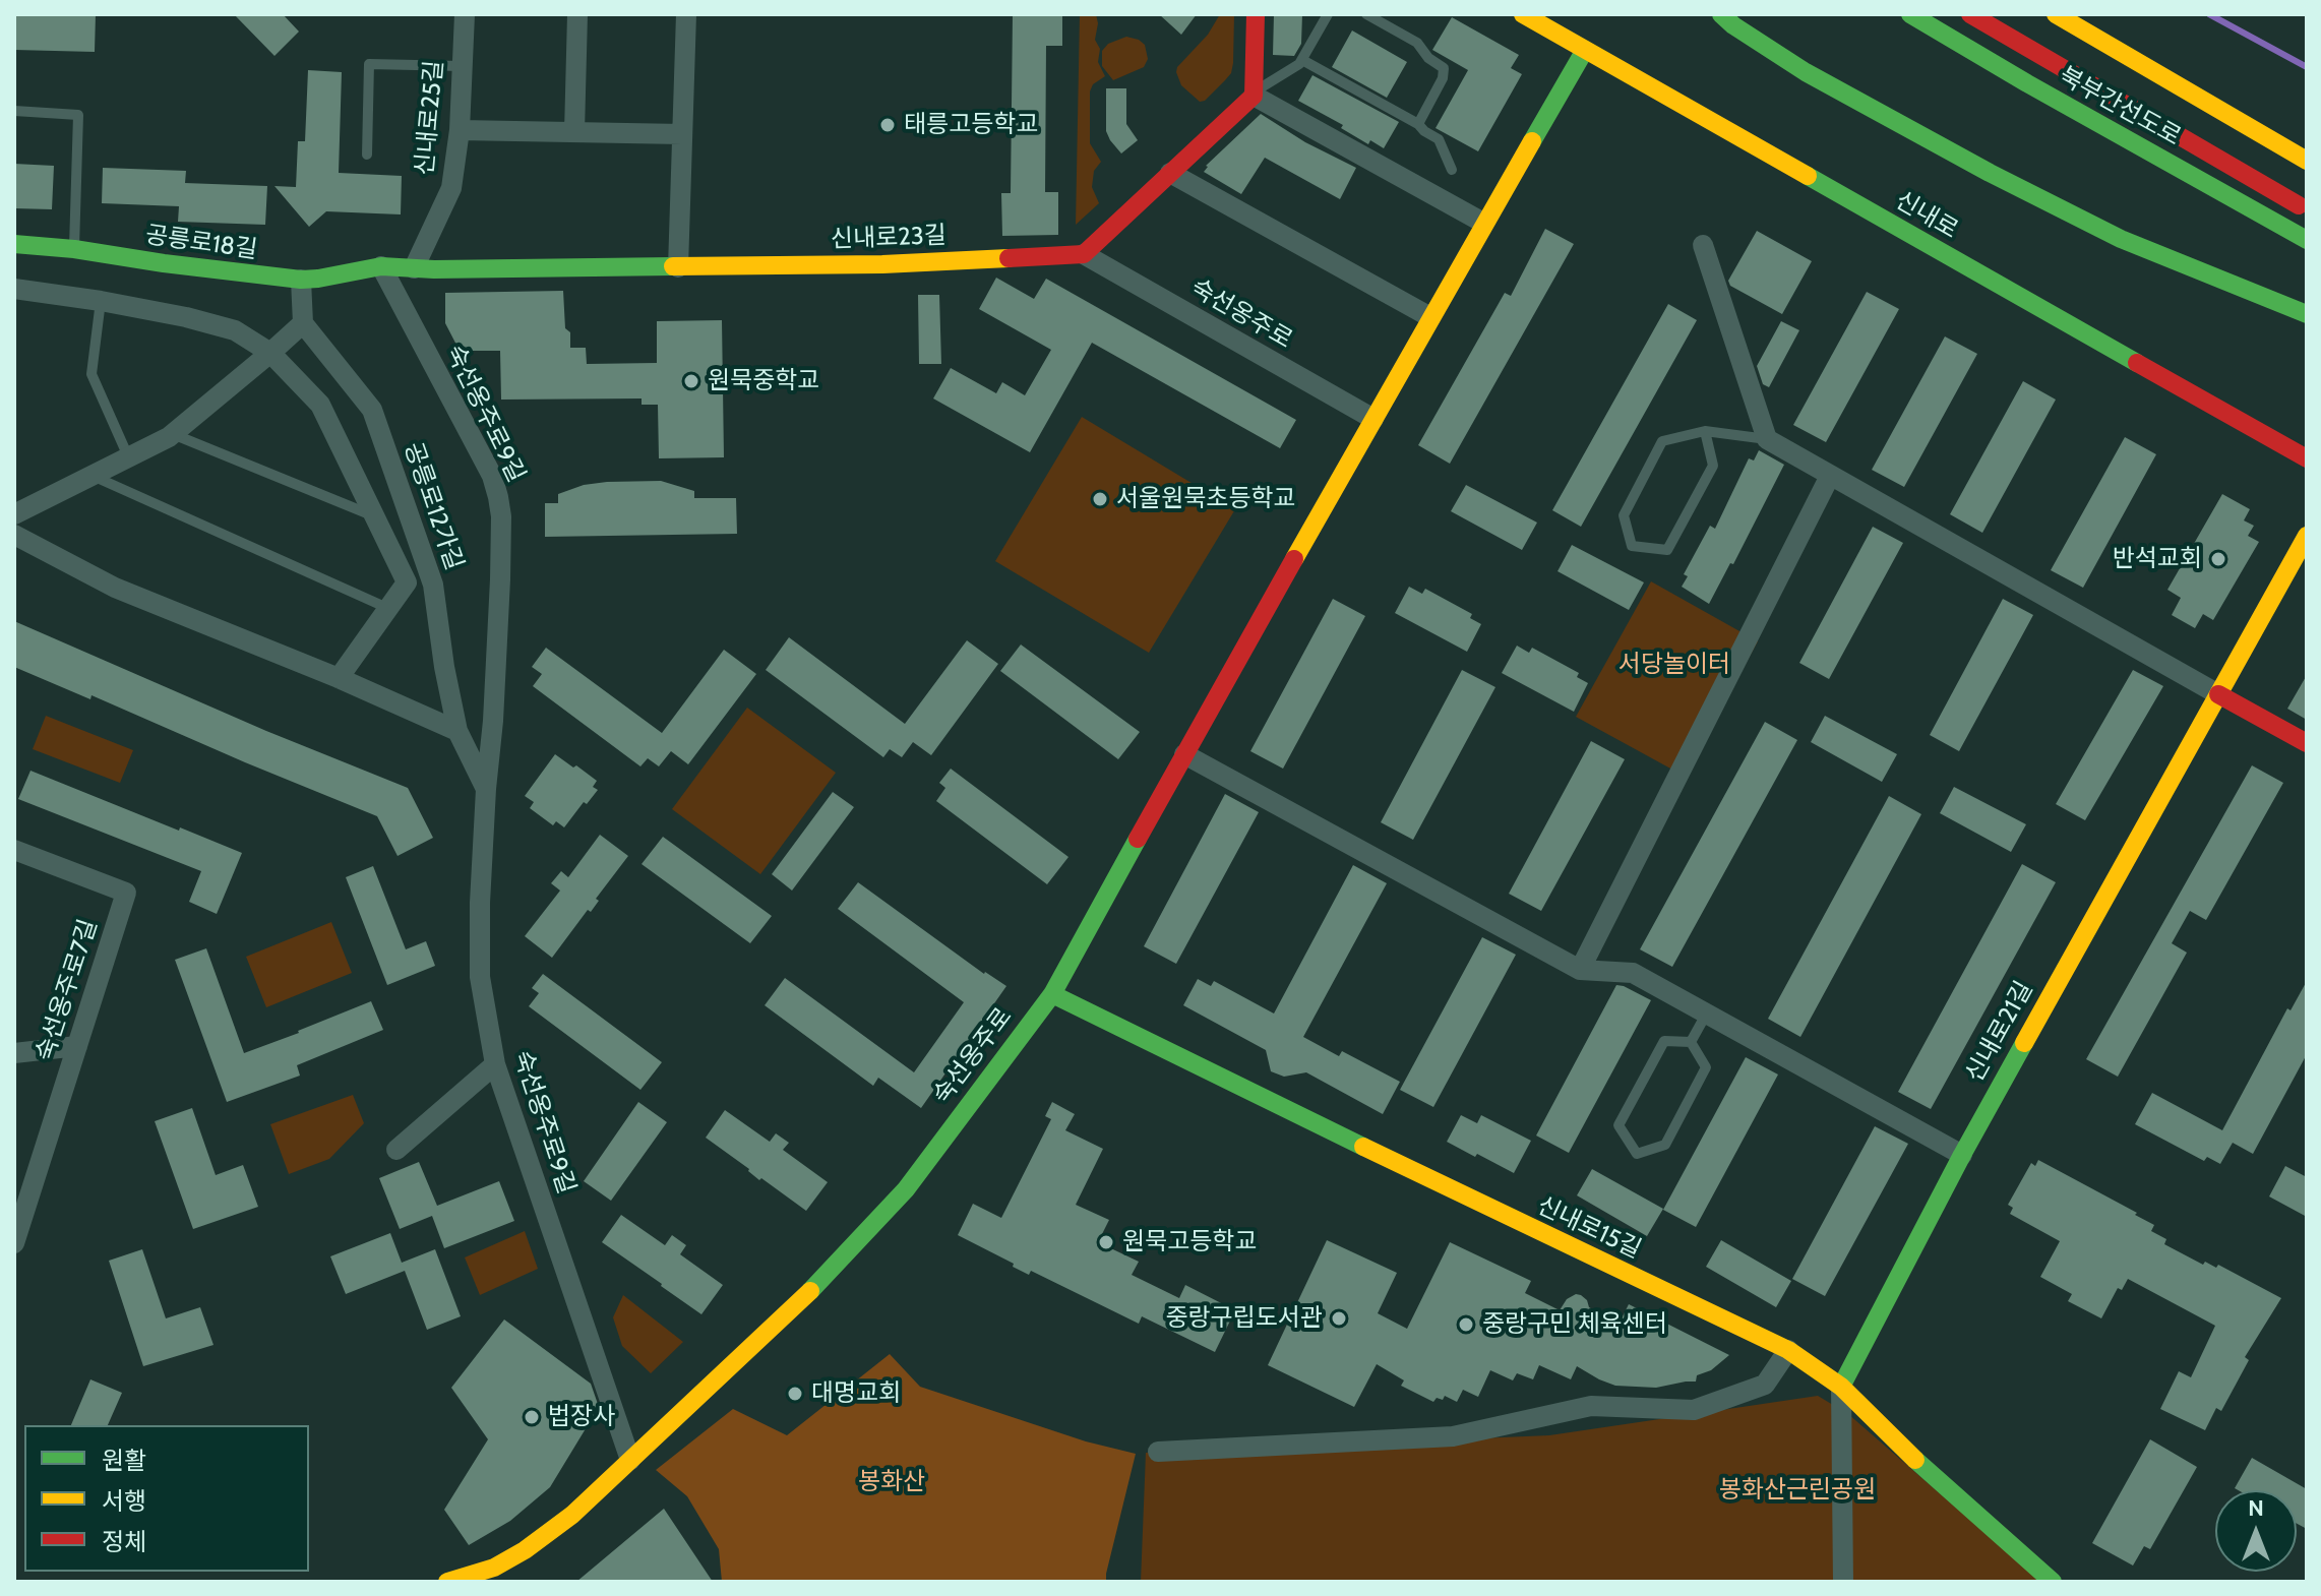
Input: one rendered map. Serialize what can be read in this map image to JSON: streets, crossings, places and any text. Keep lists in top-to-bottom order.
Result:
{
  "streets": {
    "main road": [
      "북부간선도로",
      "신내로",
      "신내로23길",
      "공릉로18길",
      "숙선옹주로",
      "신내로21길",
      "신내로15길"
    ],
    "street": [
      "신내로25길",
      "숙선옹주로9길",
      "공릉로12가길",
      "숙선옹주로7길"
    ]
  },
  "crossings": [
    ["신내로25길", "신내로23길"],
    ["신내로", "숙선옹주로"],
    ["신내로23길", "공릉로18길"],
    ["신내로23길", "숙선옹주로"],
    ["신내로23길", "숙선옹주로9길"],
    ["공릉로18길", "숙선옹주로9길"],
    ["숙선옹주로", "숙선옹주로9길"],
    ["숙선옹주로", "신내로15길"],
    ["숙선옹주로9길", "공릉로12가길"],
    ["신내로21길", "신내로15길"]
  ],
  "parks": ["서당놀이터", "봉화산", "봉화산근린공원"],
  "places": [
    "태릉고등학교",
    "원묵중학교",
    "서울원묵초등학교",
    "반석교회",
    "원묵고등학교",
    "중랑구립도서관",
    "중랑구민 체육센터",
    "대명교회",
    "법장사"
  ],
  "legend": ["원활", "서행", "정체"],
  "north": "top"
}
